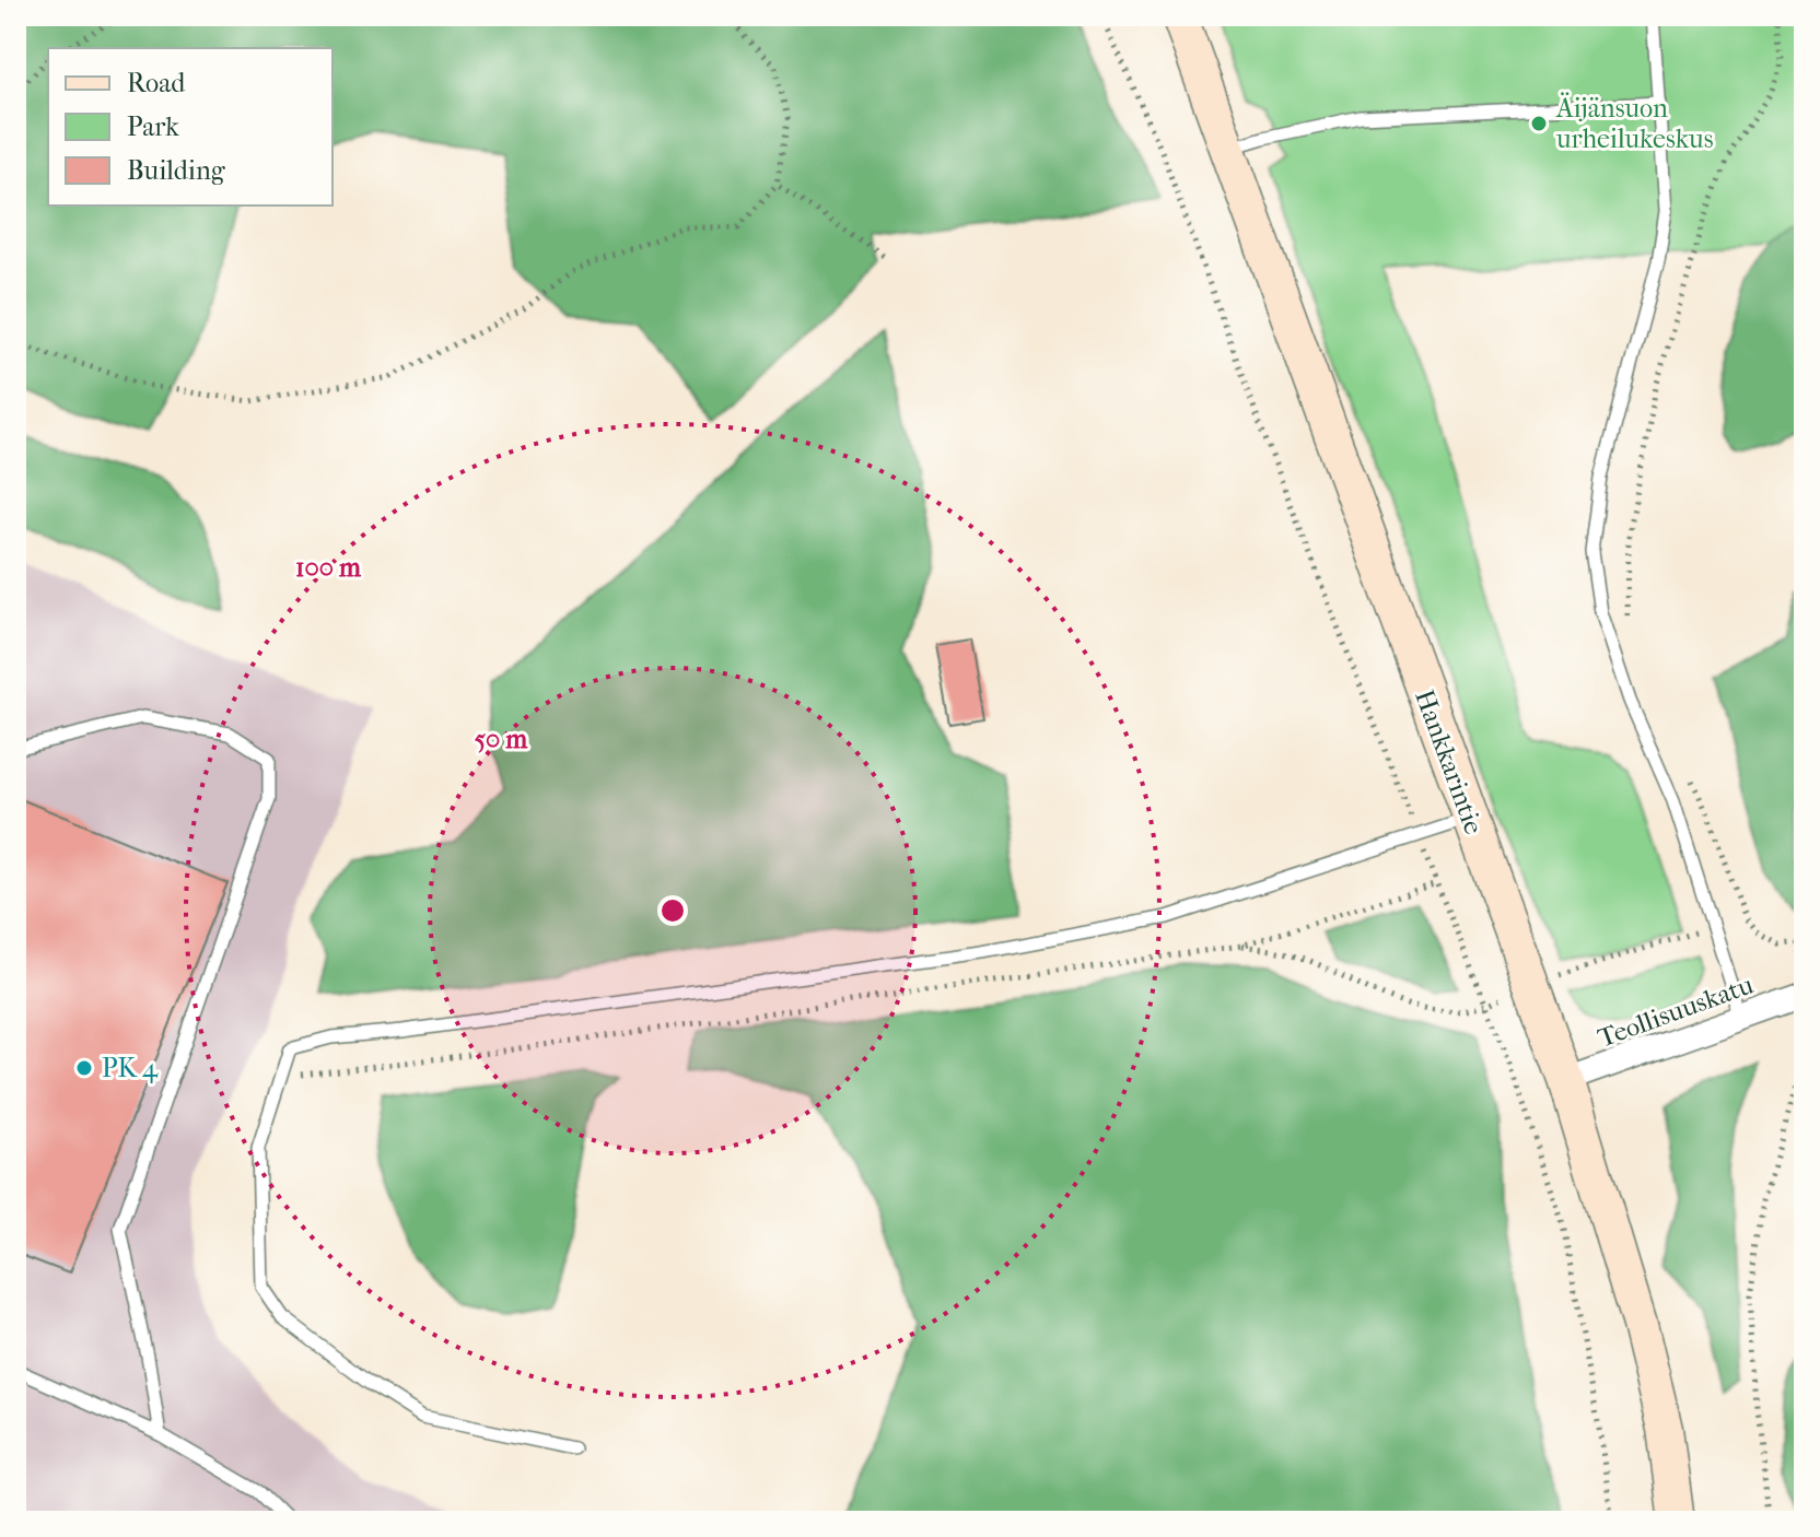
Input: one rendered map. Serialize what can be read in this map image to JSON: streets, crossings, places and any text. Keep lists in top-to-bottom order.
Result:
{
  "streets": {
    "main road": ["Hankkarintie"],
    "street": ["Teollisuuskatu"]
  },
  "crossings": [
    ["Hankkarintie", "Teollisuuskatu"]
  ],
  "places": ["Äijänsuon urheilukeskus", "PK 4"],
  "legend": ["Road", "Park", "Building"],
  "rings": ["100 m", "50 m"]
}
